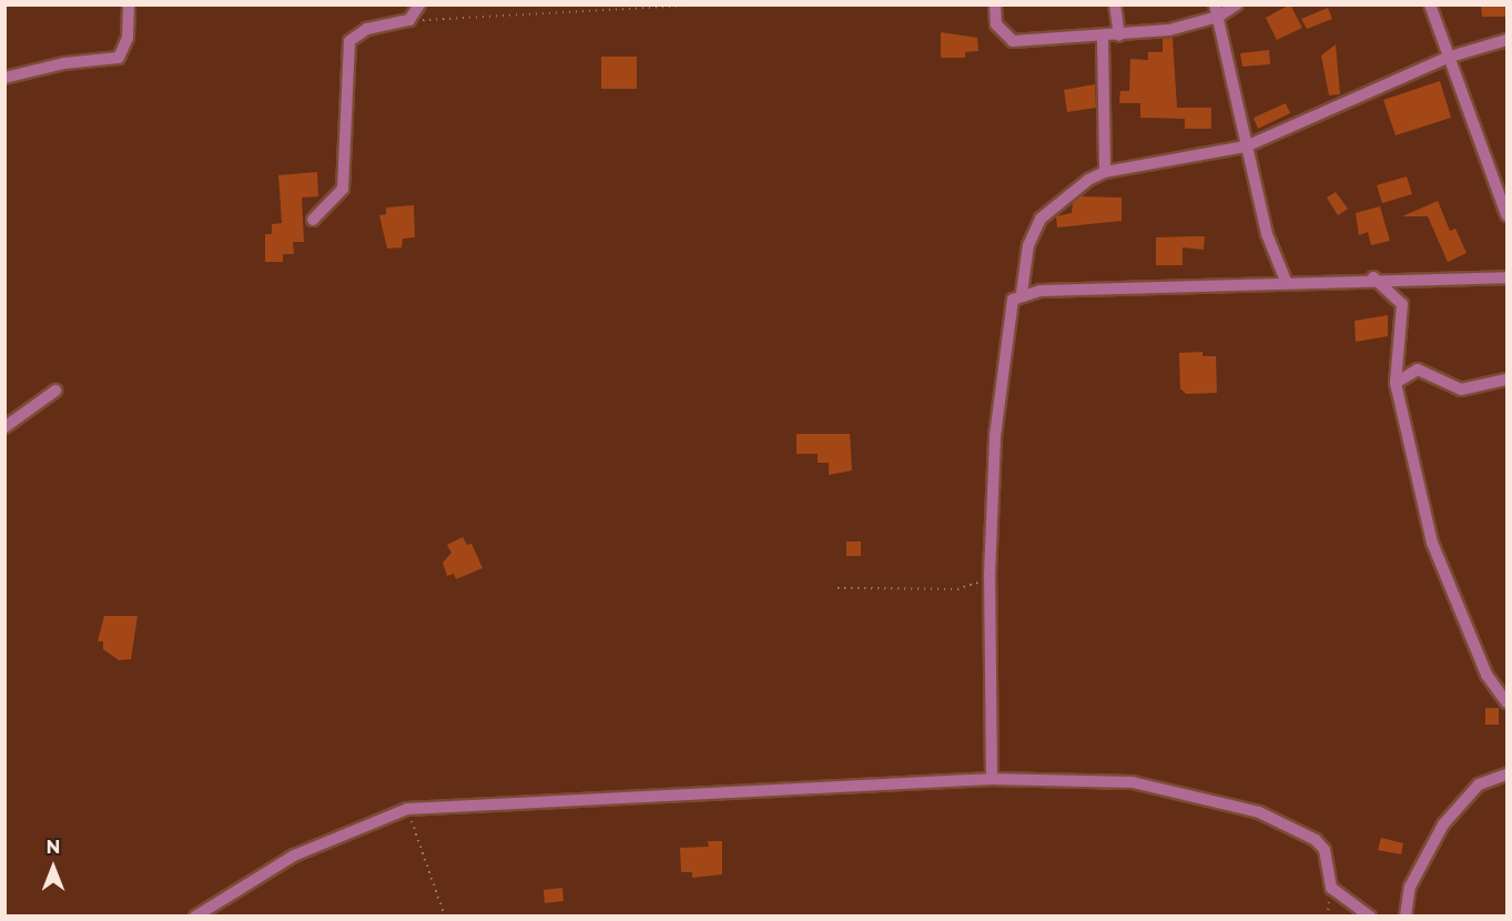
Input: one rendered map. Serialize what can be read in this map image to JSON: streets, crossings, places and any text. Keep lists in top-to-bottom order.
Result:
{
  "north": "top"
}
